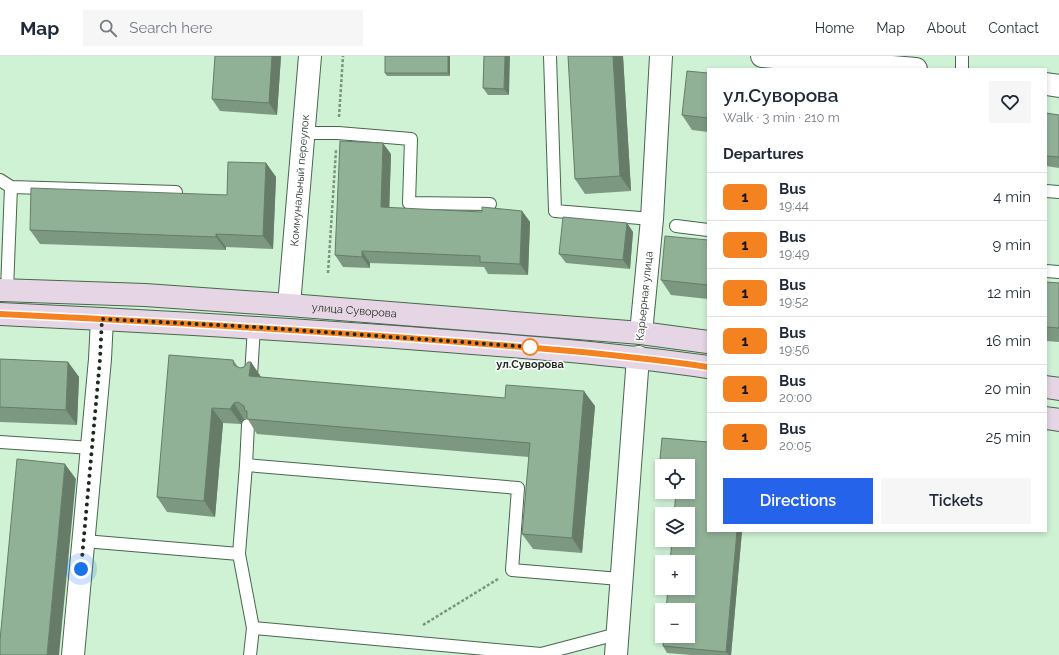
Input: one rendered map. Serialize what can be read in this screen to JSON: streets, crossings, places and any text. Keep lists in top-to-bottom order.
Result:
{
  "streets": {
    "main road": ["Карьерная улица", "улица Суворова"],
    "street": ["Коммунальный переулок"]
  },
  "crossings": [
    ["Коммунальный переулок", "улица Суворова"],
    ["Карьерная улица", "улица Суворова"]
  ],
  "places": ["ул.Суворова"],
  "lines": ["bus line 1"],
  "page": {
    "header": "Map",
    "search": "Search here",
    "nav": [
      "Home",
      "Map",
      "About",
      "Contact"
    ],
    "heading": [
      ["ул.Суворова", "Walk · 3 min · 210 m"],
      "Departures"
    ],
    "list": [
      {
        "mark": "1",
        "name": "Bus",
        "note": "19:44",
        "value": "4 min"
      },
      {
        "mark": "1",
        "name": "Bus",
        "note": "19:49",
        "value": "9 min"
      },
      {
        "mark": "1",
        "name": "Bus",
        "note": "19:52",
        "value": "12 min"
      },
      {
        "mark": "1",
        "name": "Bus",
        "note": "19:56",
        "value": "16 min"
      },
      {
        "mark": "1",
        "name": "Bus",
        "note": "20:00",
        "value": "20 min"
      },
      {
        "mark": "1",
        "name": "Bus",
        "note": "20:05",
        "value": "25 min"
      }
    ],
    "map_buttons": ["+", "−"],
    "buttons": ["Directions", "Tickets"]
  }
}
